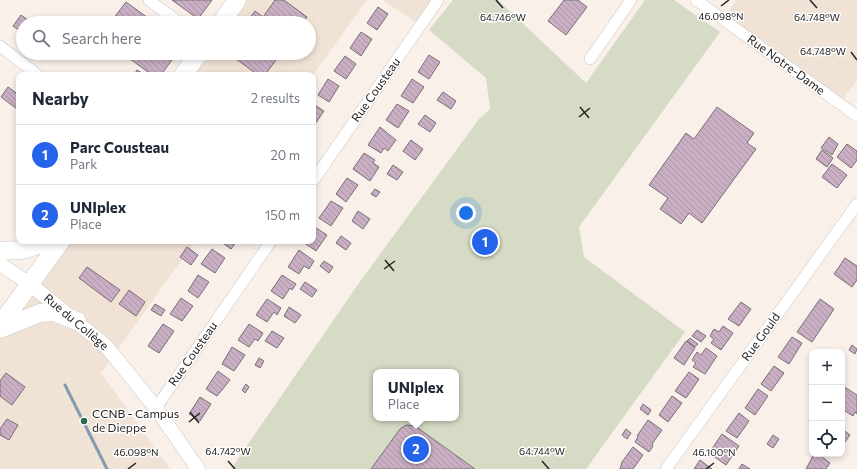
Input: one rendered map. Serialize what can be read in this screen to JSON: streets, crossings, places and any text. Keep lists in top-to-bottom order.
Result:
{
  "streets": {
    "street": [
      "Rue Notre-Dame",
      "Rue Cousteau",
      "Rue du Collège",
      "Rue Gould"
    ]
  },
  "crossings": [
    ["Rue Cousteau", "Rue du Collège"]
  ],
  "places": ["CCNB - Campus de Dieppe"],
  "page": {
    "search": "Search here",
    "heading": ["Nearby", "2 results"],
    "list": [
      {
        "mark": "1",
        "name": "Parc Cousteau",
        "note": "Park",
        "value": "20 m"
      },
      {
        "mark": "2",
        "name": "UNIplex",
        "note": "Place",
        "value": "150 m"
      }
    ],
    "pins": ["1", "2"],
    "map_buttons": ["+", "−"],
    "popup": ["UNIplex", "Place"]
  },
  "coordinates": [
    "46.098°N",
    "64.746°W",
    "64.748°W",
    "64.742°W",
    "64.744°W",
    "46.100°N"
  ]
}
